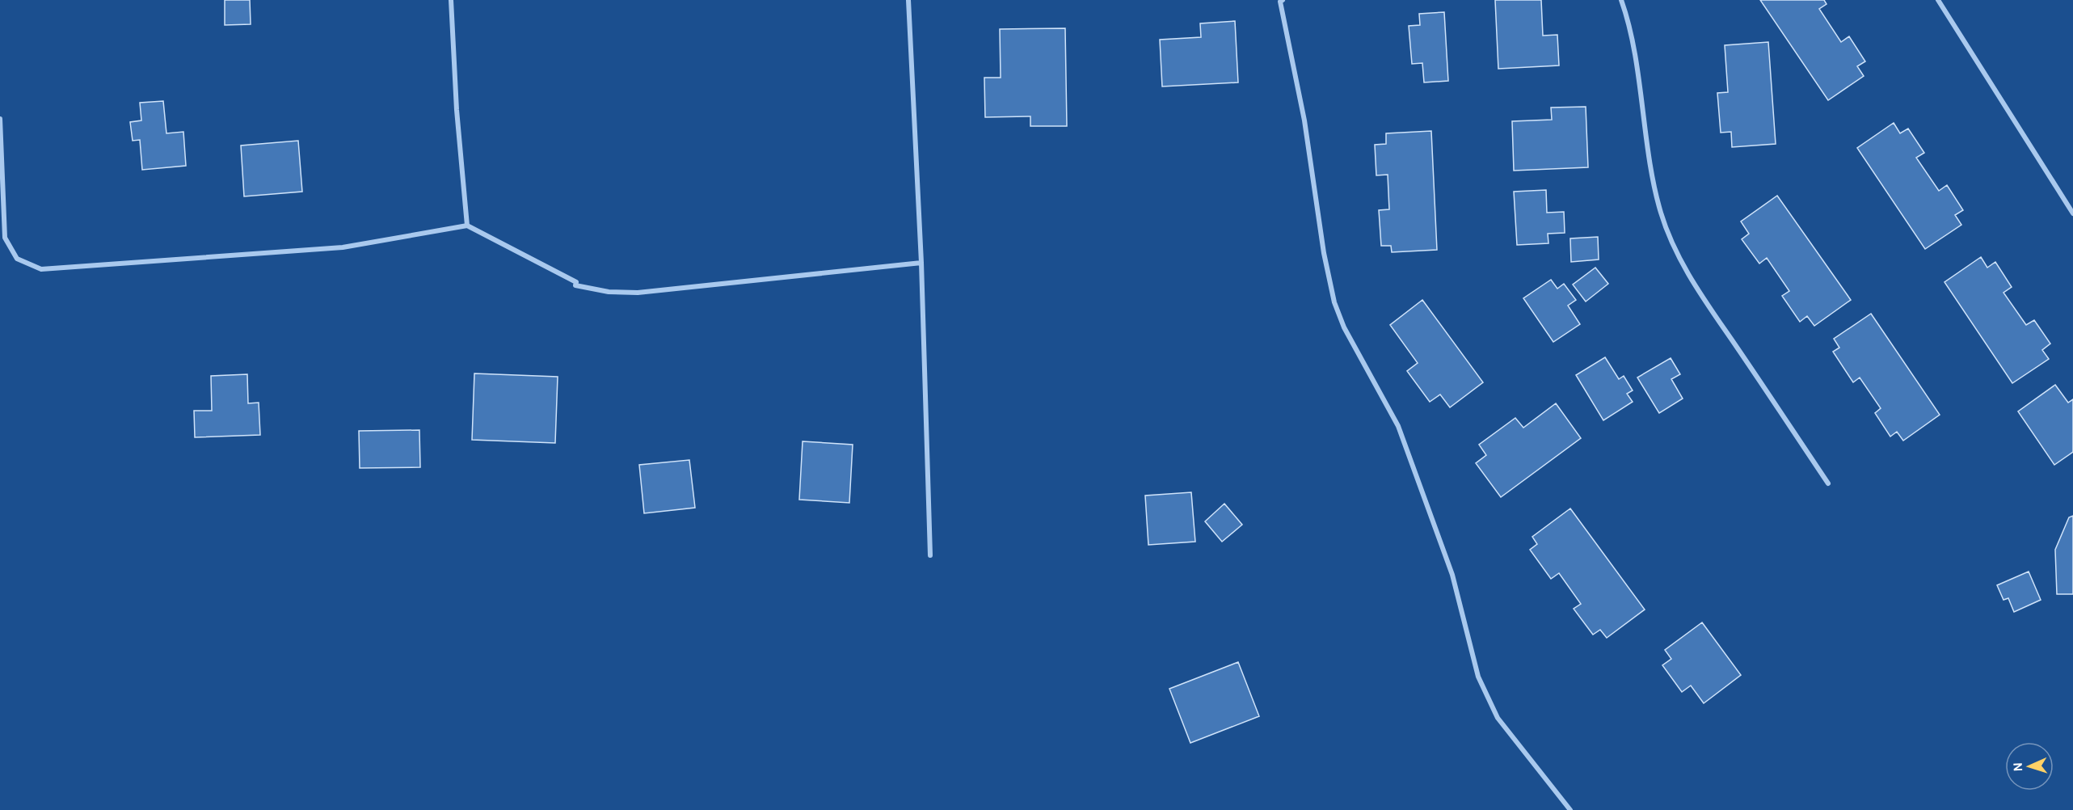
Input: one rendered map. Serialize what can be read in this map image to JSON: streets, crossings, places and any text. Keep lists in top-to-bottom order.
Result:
{
  "north": "left"
}
